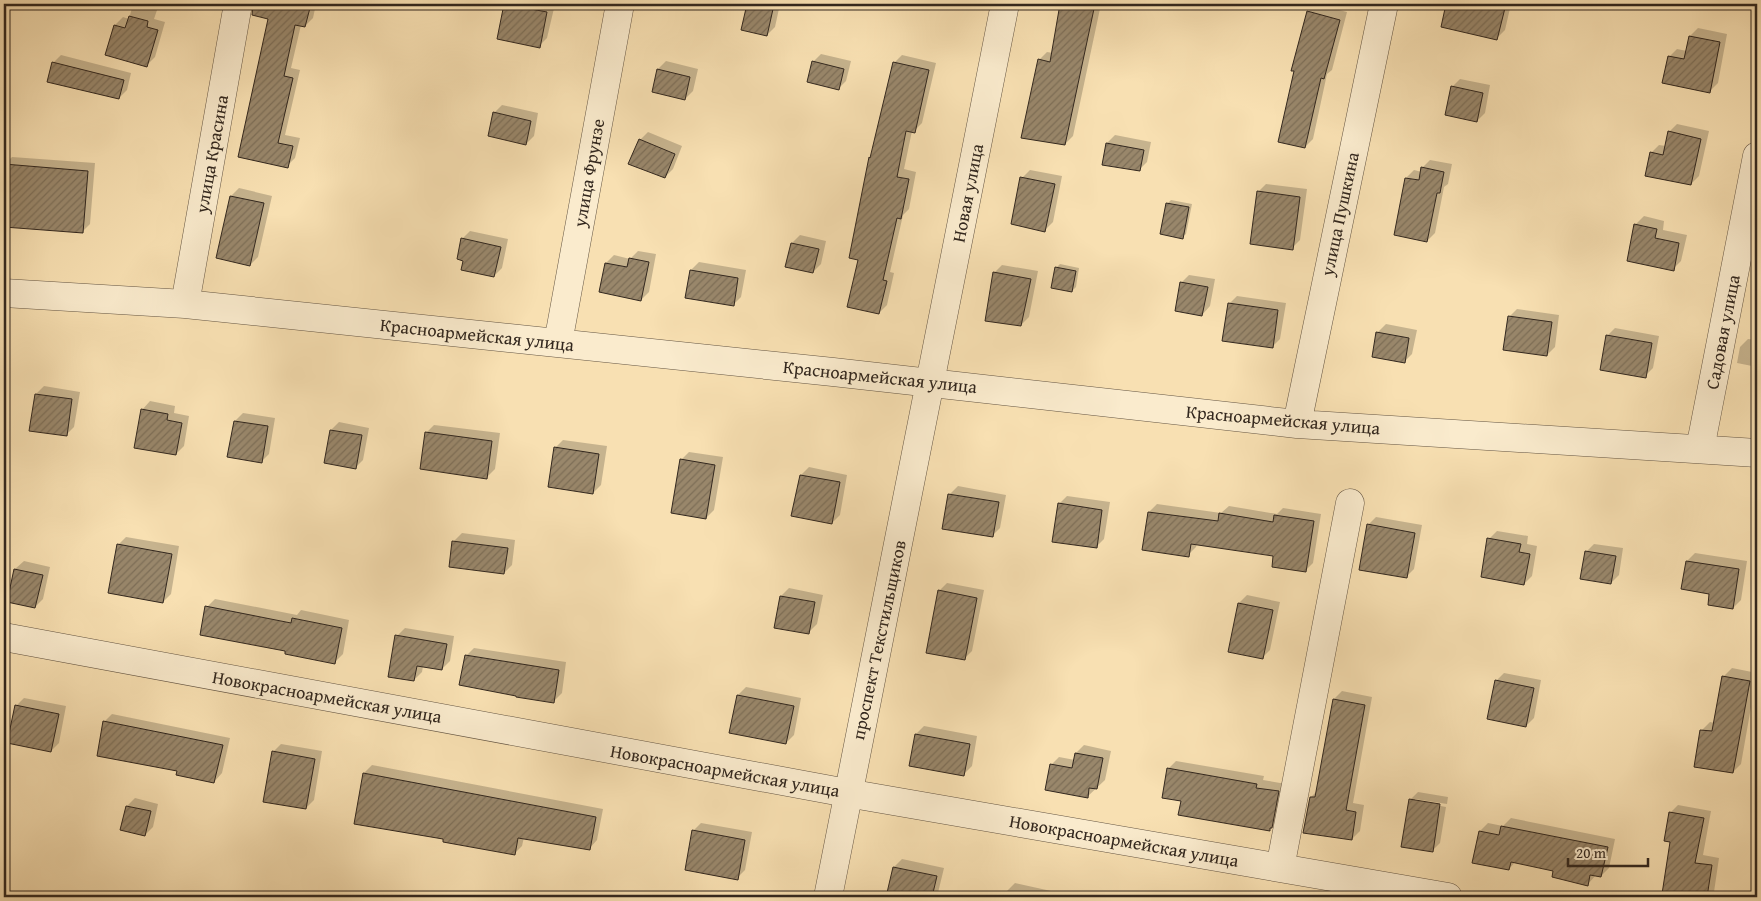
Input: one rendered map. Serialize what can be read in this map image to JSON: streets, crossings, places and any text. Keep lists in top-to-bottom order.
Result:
{
  "streets": {
    "street": [
      "улица Красина",
      "улица Фрунзе",
      "Новая улица",
      "улица Пушкина",
      "Садовая улица",
      "Красноармейская улица",
      "проспект Текстильщиков",
      "Новокрасноармейская улица"
    ]
  },
  "crossings": [
    ["улица Красина", "Красноармейская улица"],
    ["улица Фрунзе", "Красноармейская улица"],
    ["Новая улица", "Красноармейская улица"],
    ["Новая улица", "проспект Текстильщиков"],
    ["улица Пушкина", "Красноармейская улица"],
    ["Садовая улица", "Красноармейская улица"],
    ["Красноармейская улица", "проспект Текстильщиков"],
    ["проспект Текстильщиков", "Новокрасноармейская улица"]
  ],
  "scale_bar": "20 m"
}
